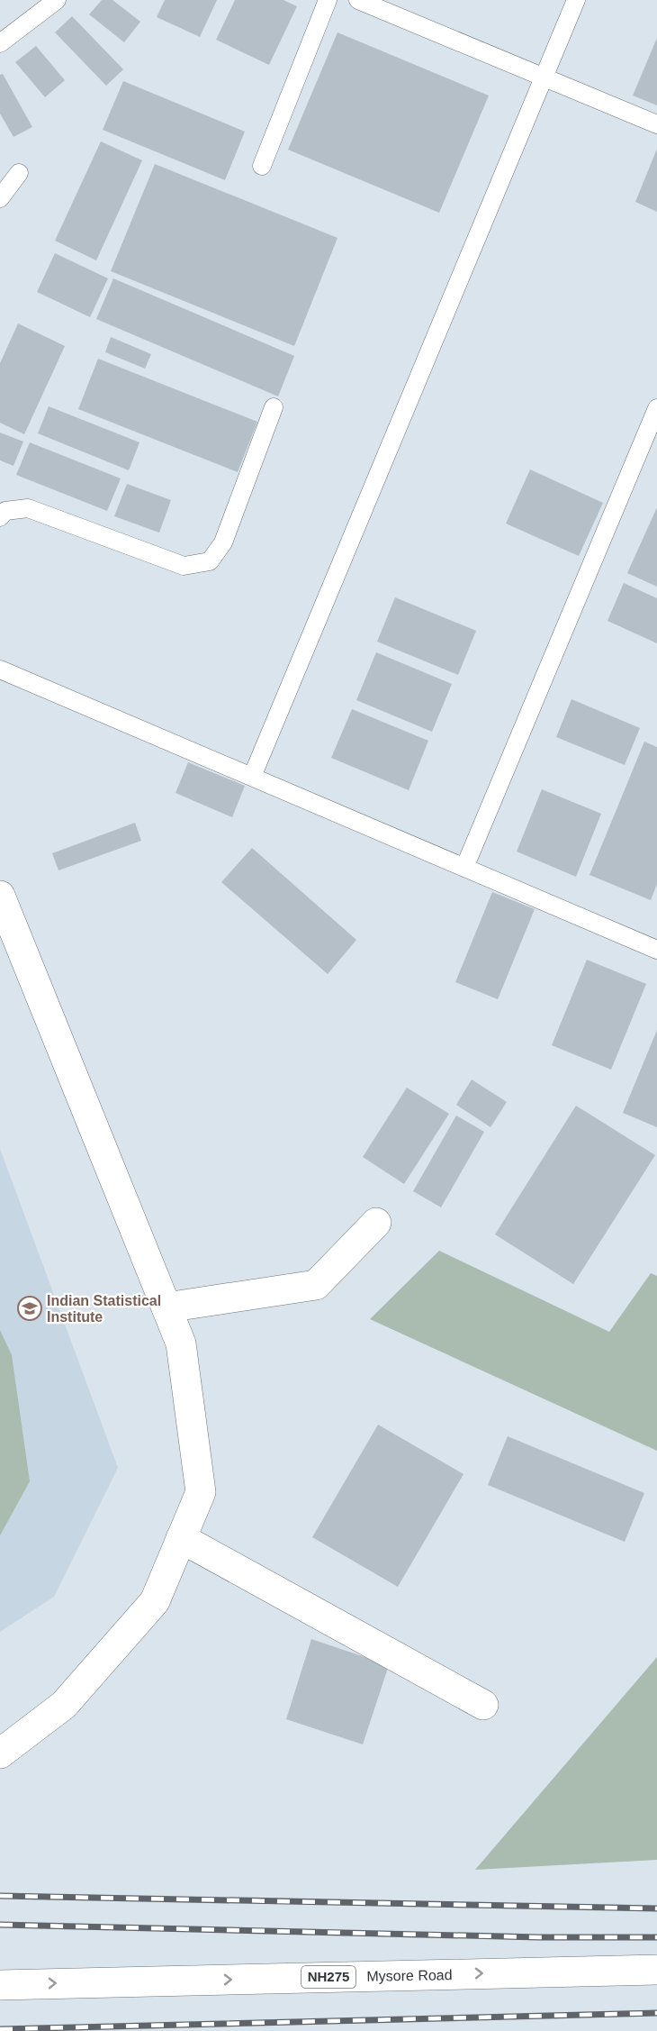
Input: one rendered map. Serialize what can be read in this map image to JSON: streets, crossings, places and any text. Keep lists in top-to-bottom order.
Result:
{
  "streets": {
    "main road": ["Mysore Road", "NH275"]
  },
  "one_way": ["Mysore Road"],
  "places": {
    "school or university": ["Indian Statistical Institute"]
  }
}
